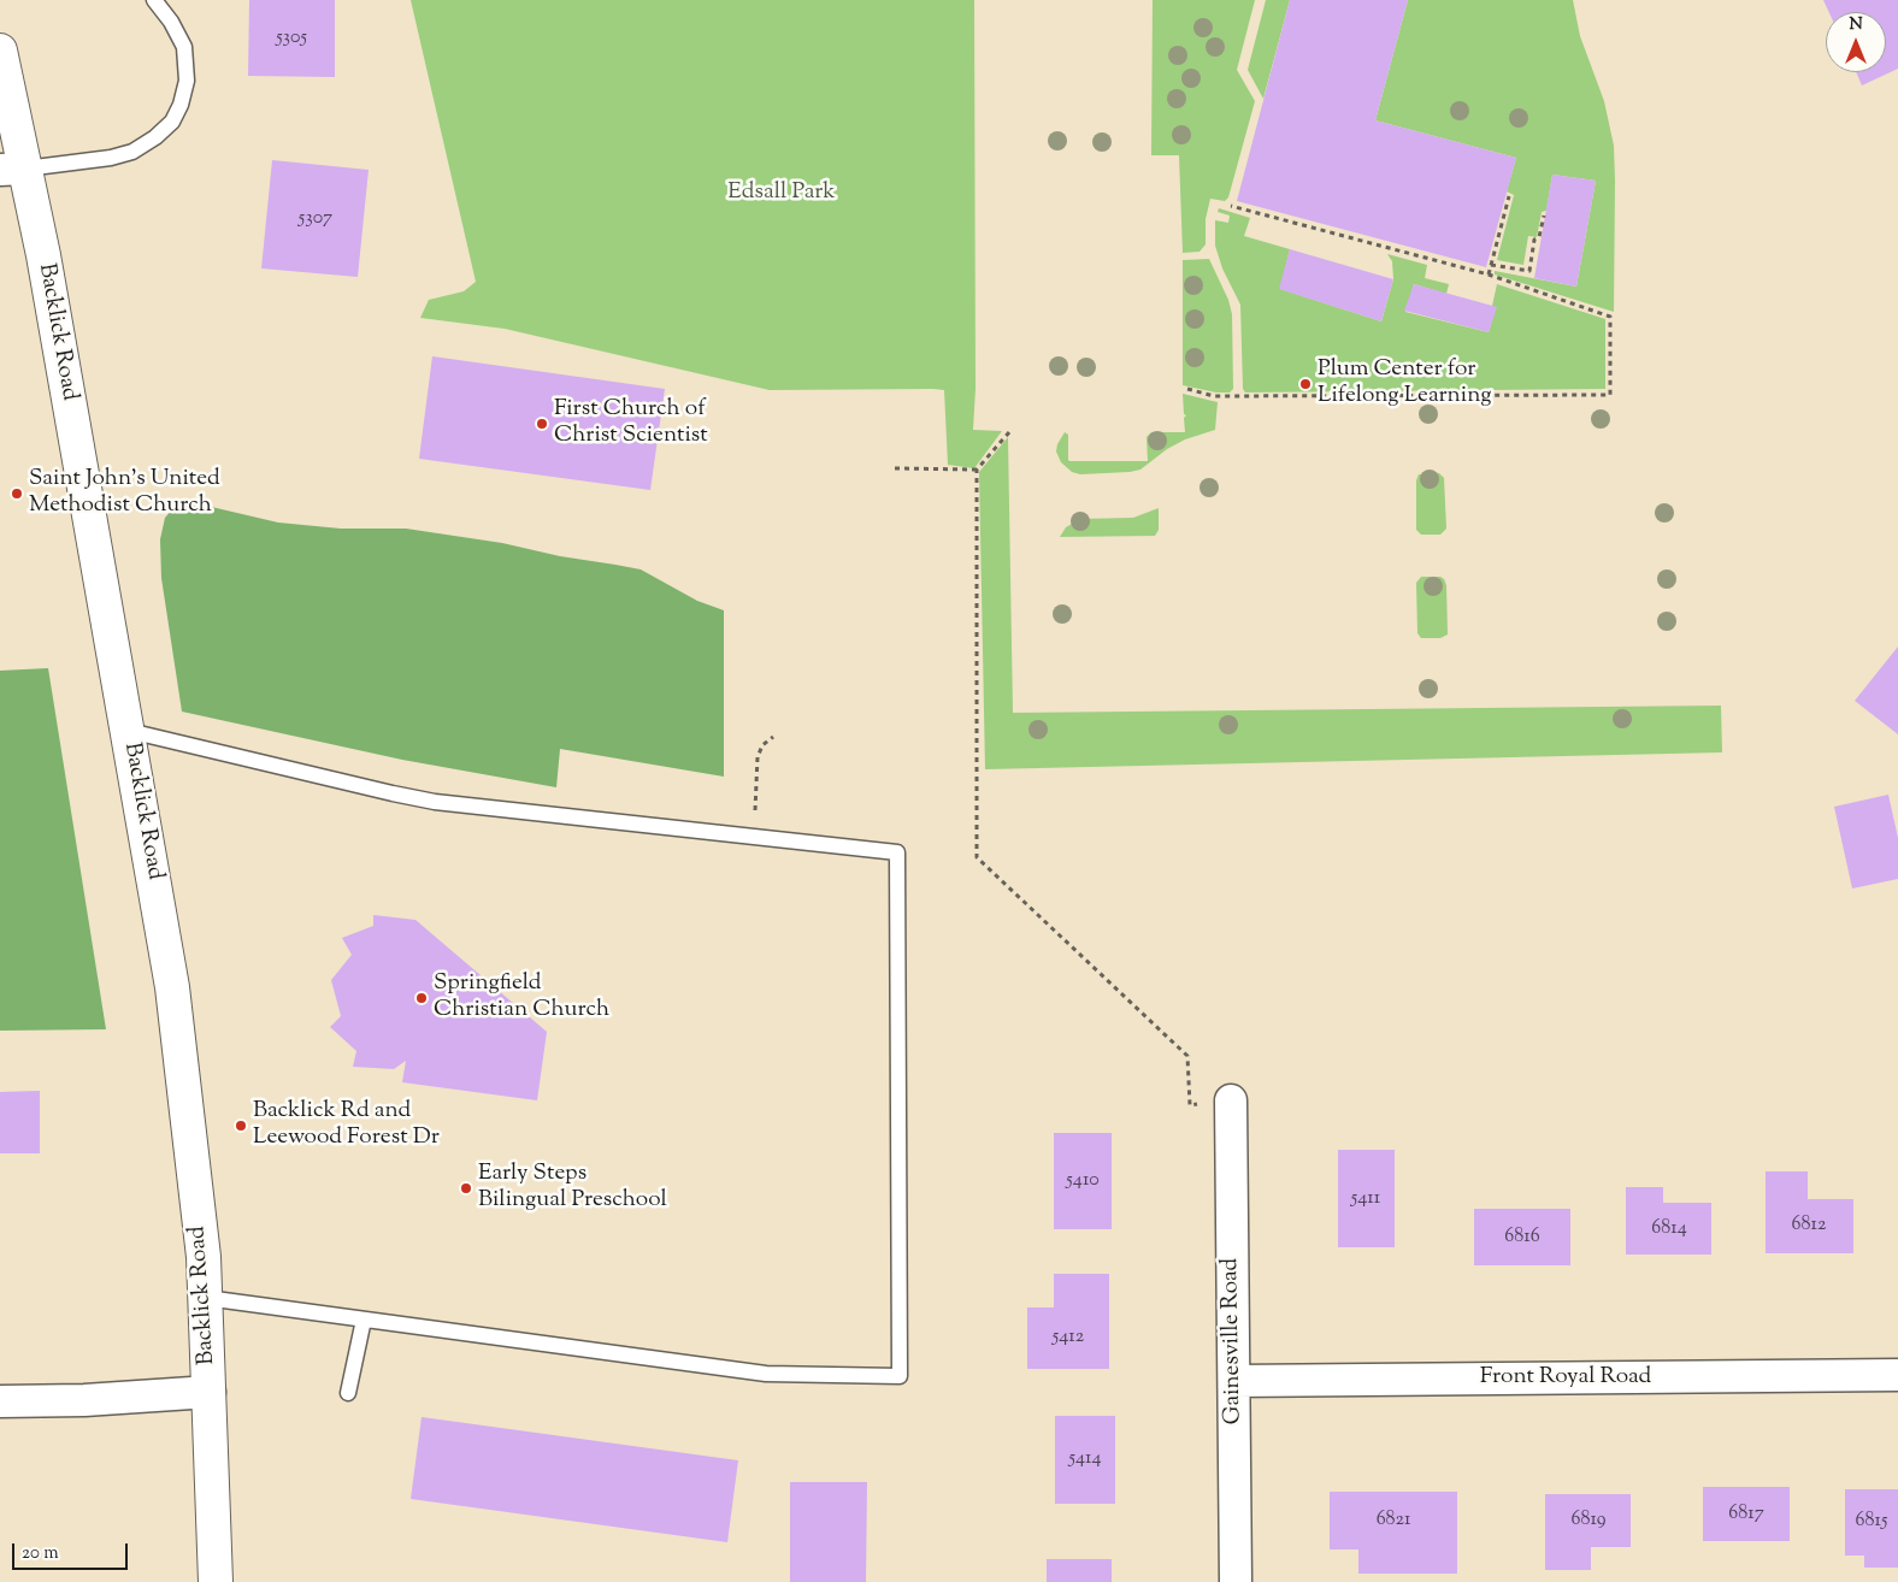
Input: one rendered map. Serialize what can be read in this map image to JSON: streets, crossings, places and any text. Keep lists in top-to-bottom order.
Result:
{
  "streets": {
    "main road": ["Backlick Road"],
    "street": ["Gainesville Road", "Front Royal Road"]
  },
  "crossings": [
    ["Gainesville Road", "Front Royal Road"]
  ],
  "parks": ["Edsall Park"],
  "places": [
    "Plum Center for Lifelong Learning",
    "First Church of Christ Scientist",
    "Saint John's United Methodist Church",
    "Springfield Christian Church",
    "Backlick Rd and Leewood Forest Dr",
    "Early Steps Bilingual Preschool"
  ],
  "house_numbers": [
    "5305",
    "5307",
    "5410",
    "5411",
    "6812",
    "6814",
    "6816",
    "5412",
    "5414",
    "6817",
    "6821",
    "6819",
    "6815"
  ],
  "scale_bar": "20 m",
  "north": "top"
}
